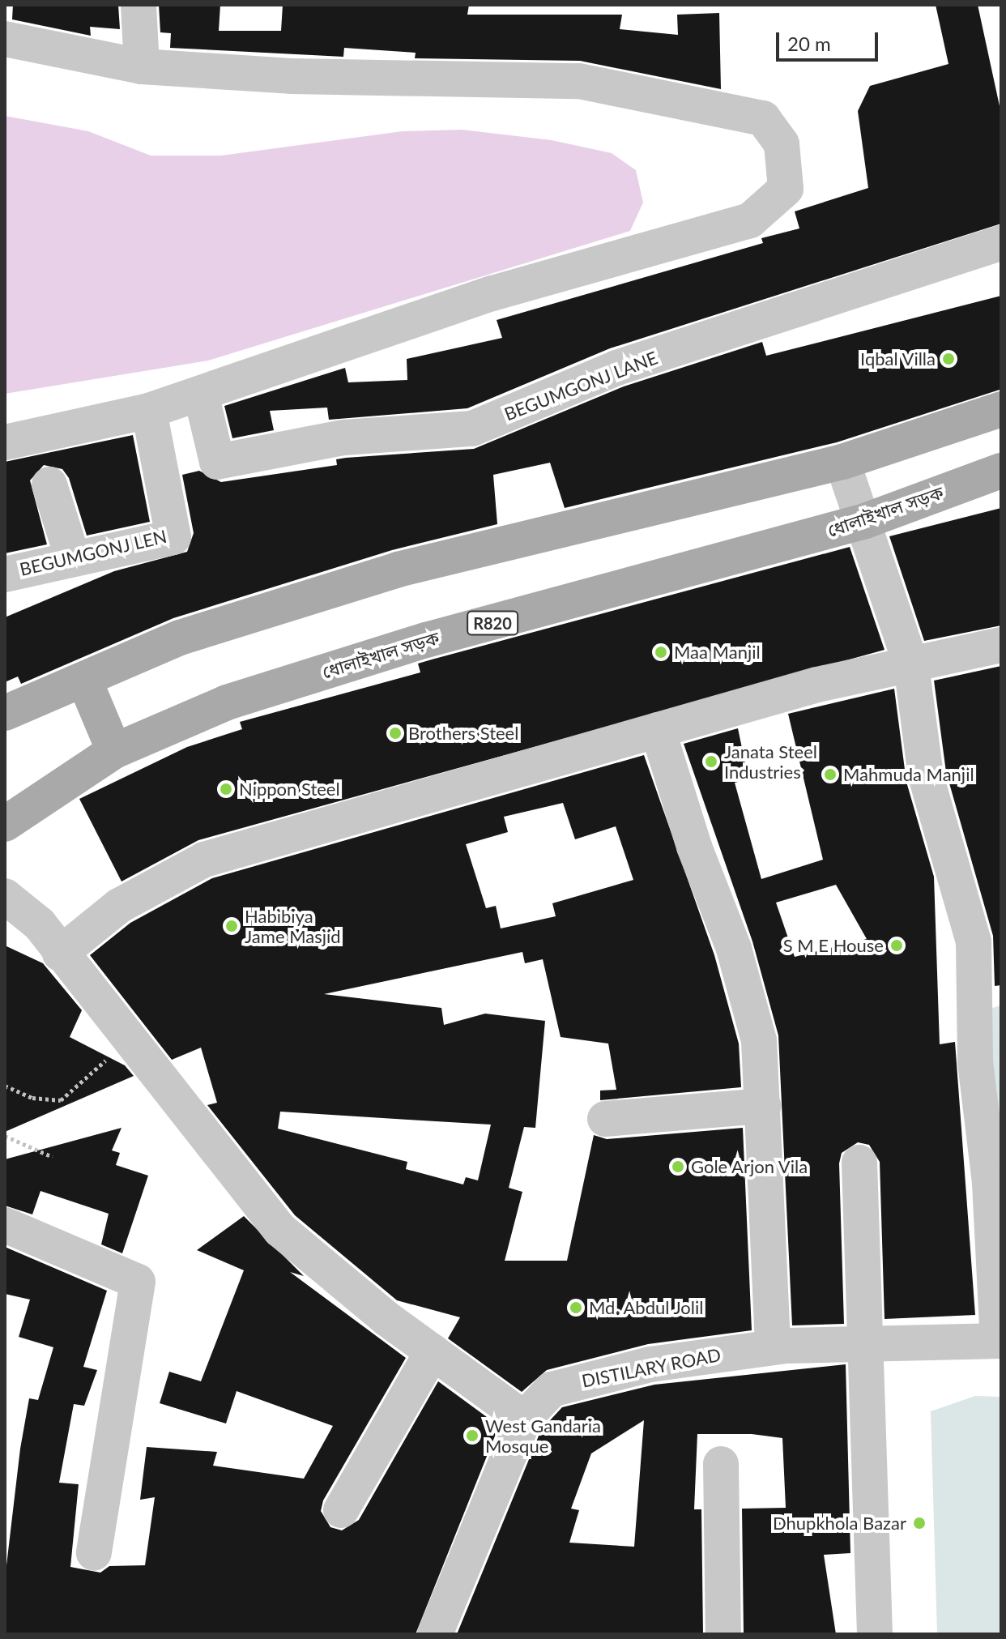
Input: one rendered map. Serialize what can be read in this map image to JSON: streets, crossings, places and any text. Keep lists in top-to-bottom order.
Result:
{
  "streets": {
    "main road": ["ধোলাইখাল সড়ক", "R820"],
    "street": ["BEGUMGONJ LANE", "BEGUMGONJ LEN", "DISTILARY ROAD"]
  },
  "places": [
    "Iqbal Villa",
    "Maa Manjil",
    "Brothers Steel",
    "Janata Steel Industries",
    "Mahmuda Manjil",
    "Nippon Steel",
    "Habibiya Jame Masjid",
    "S M E House",
    "Gole Arjon Vila",
    "Md. Abdul Jolil",
    "West Gandaria Mosque",
    "Dhupkhola Bazar"
  ],
  "scale_bar": "20 m"
}
